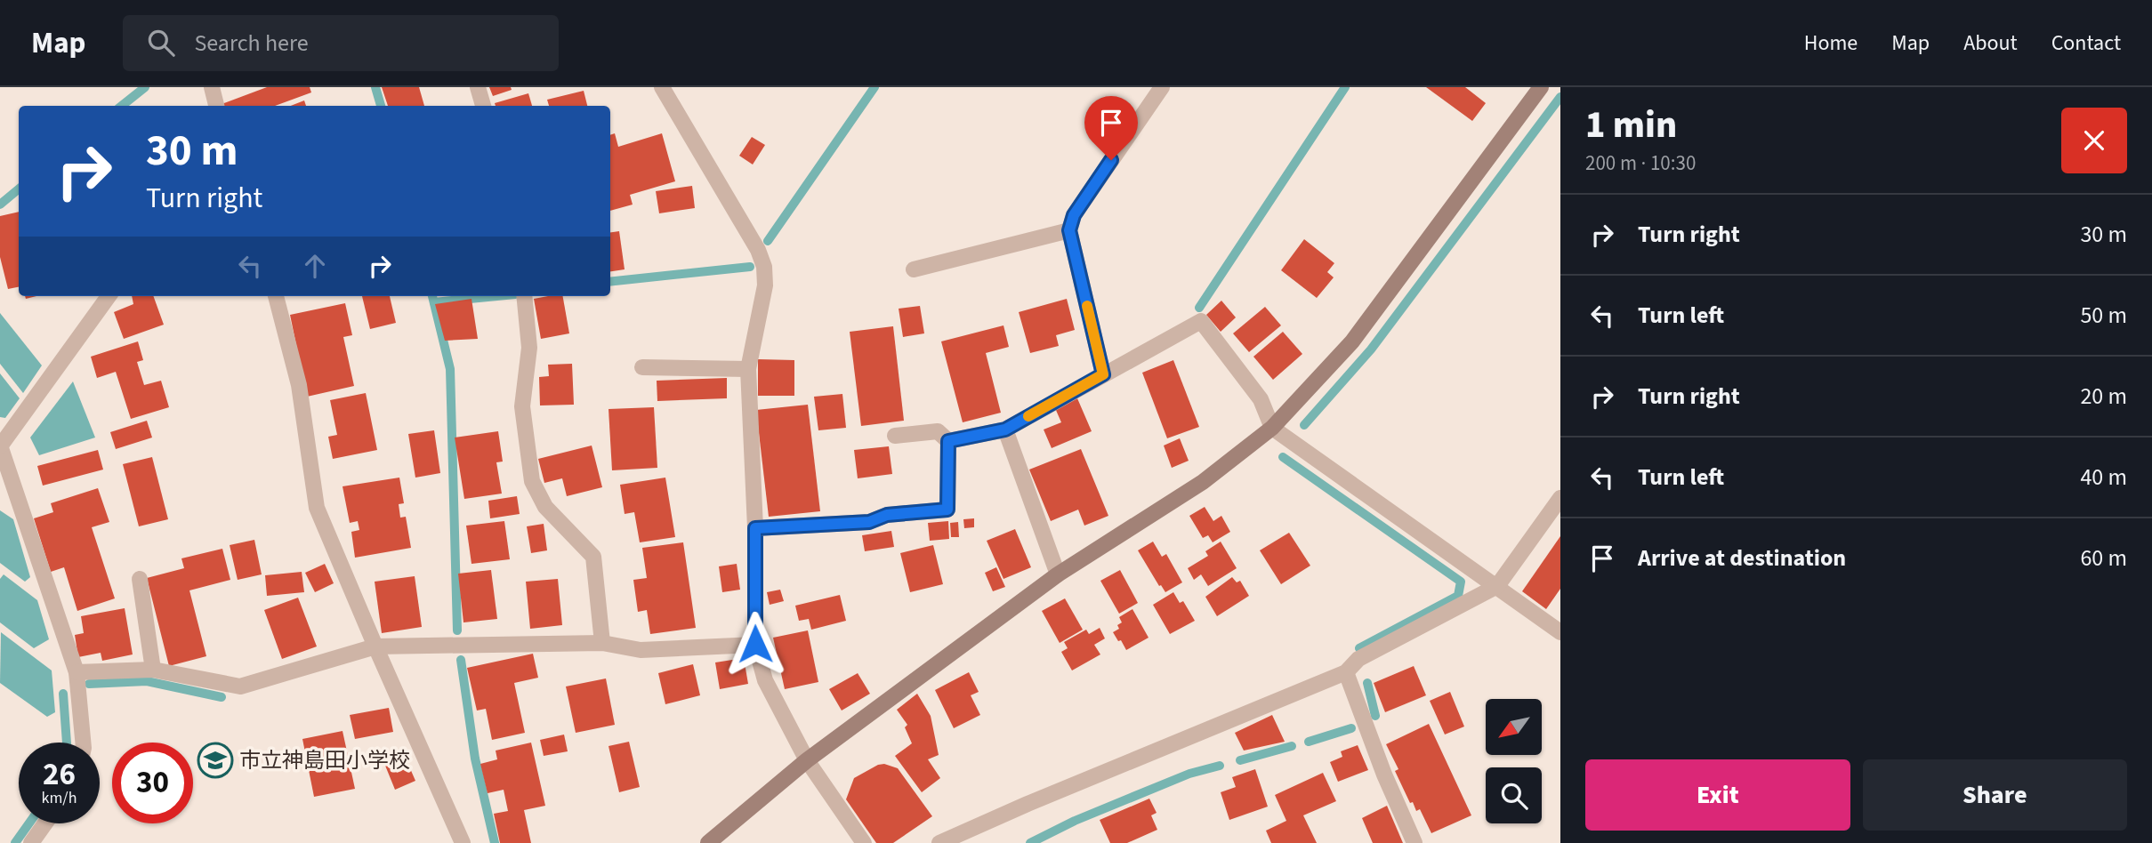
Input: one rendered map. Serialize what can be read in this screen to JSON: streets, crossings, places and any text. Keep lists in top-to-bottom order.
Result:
{
  "places": {
    "school or university": ["市立神島田小学校"]
  },
  "north": "bottom left",
  "page": {
    "header": "Map",
    "search": "Search here",
    "nav": [
      "Home",
      "Map",
      "About",
      "Contact"
    ],
    "heading": ["1 min", "200 m · 10:30"],
    "turn": ["30 m", "Turn right"],
    "list": [
      {
        "name": "Turn right",
        "value": "30 m"
      },
      {
        "name": "Turn left",
        "value": "50 m"
      },
      {
        "name": "Turn right",
        "value": "20 m"
      },
      {
        "name": "Turn left",
        "value": "40 m"
      },
      {
        "name": "Arrive at destination",
        "value": "60 m"
      }
    ],
    "speed": "26 km/h",
    "limit": "30",
    "buttons": ["Exit", "Share"]
  }
}
